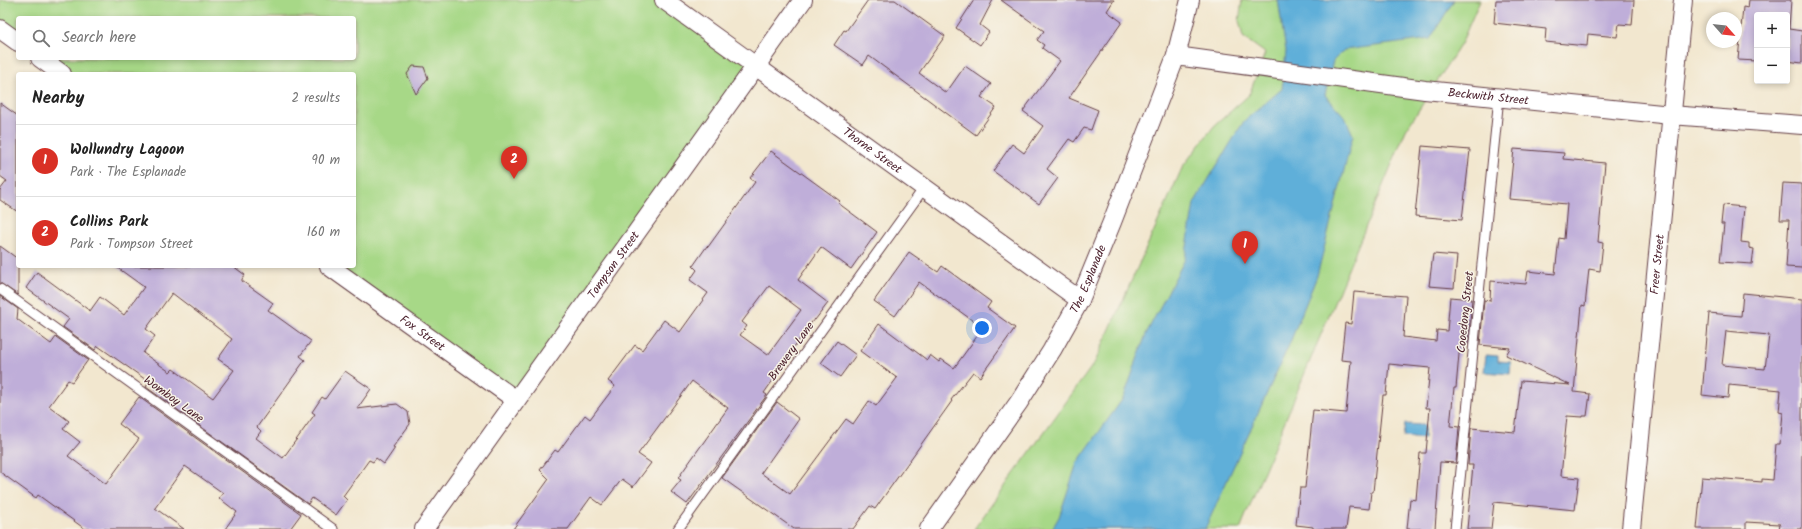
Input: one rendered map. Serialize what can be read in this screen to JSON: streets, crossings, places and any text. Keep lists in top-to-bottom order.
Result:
{
  "streets": {
    "street": [
      "Beckwith Street",
      "Thorne Street",
      "Tompson Street",
      "Freer Street",
      "The Esplanade",
      "Fox Street"
    ],
    "lane": ["Cooedong Street", "Brewery Lane", "Womboy Lane"]
  },
  "crossings": [
    ["Beckwith Street", "Freer Street"],
    ["Beckwith Street", "The Esplanade"],
    ["Beckwith Street", "Cooedong Street"],
    ["Thorne Street", "Tompson Street"],
    ["Thorne Street", "The Esplanade"],
    ["Thorne Street", "Brewery Lane"],
    ["Tompson Street", "Fox Street"]
  ],
  "north": "bottom right",
  "page": {
    "map_buttons": ["+", "−"],
    "search": "Search here",
    "heading": ["Nearby", "2 results"],
    "list": [
      {
        "mark": "1",
        "name": "Wollundry Lagoon",
        "note": "Park · The Esplanade",
        "value": "90 m"
      },
      {
        "mark": "2",
        "name": "Collins Park",
        "note": "Park · Tompson Street",
        "value": "160 m"
      }
    ],
    "pins": ["2", "1"]
  }
}
